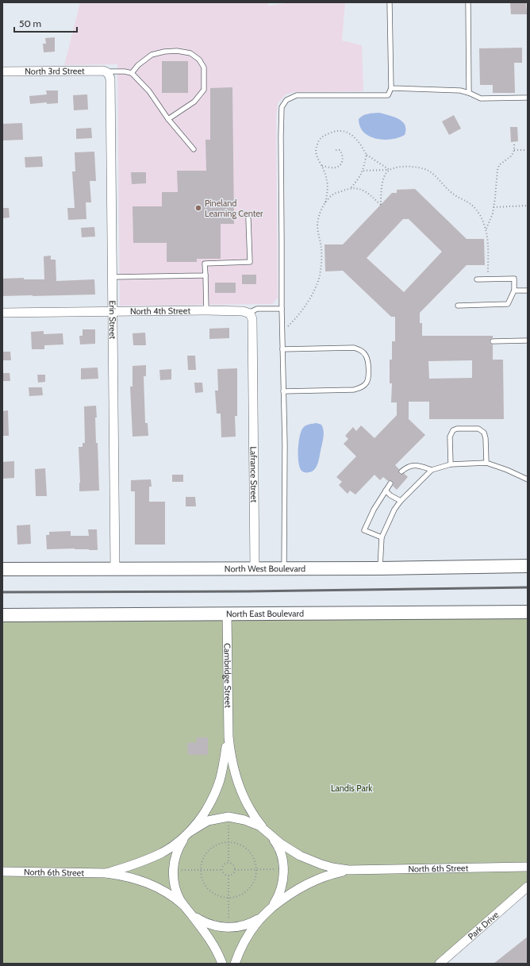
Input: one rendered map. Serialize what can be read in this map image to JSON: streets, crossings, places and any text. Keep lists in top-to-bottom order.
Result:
{
  "streets": {
    "main road": ["North West Boulevard", "North East Boulevard"],
    "street": [
      "North 3rd Street",
      "North 4th Street",
      "Erin Street",
      "Lafrance Street",
      "Cambridge Street",
      "North 6th Street",
      "Park Drive"
    ]
  },
  "crossings": [
    ["North 3rd Street", "Erin Street"],
    ["North 4th Street", "Erin Street"],
    ["North 4th Street", "Lafrance Street"],
    ["Erin Street", "North West Boulevard"],
    ["Lafrance Street", "North West Boulevard"],
    ["North East Boulevard", "Cambridge Street"],
    ["Cambridge Street", "North 6th Street"]
  ],
  "parks": ["Landis Park"],
  "places": ["Pineland Learning Center"],
  "scale_bar": "50 m"
}
